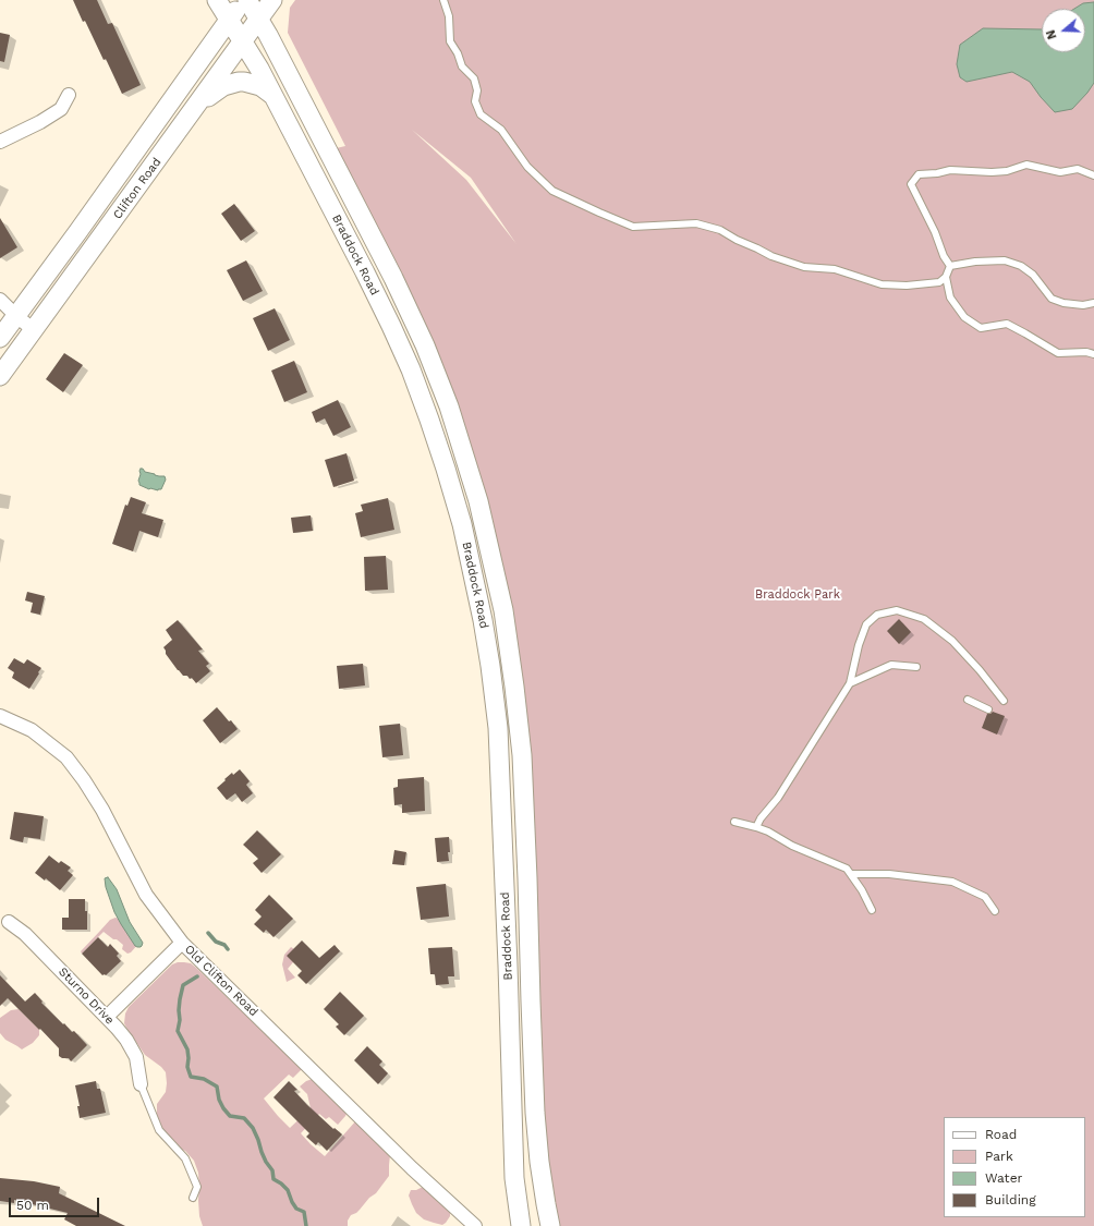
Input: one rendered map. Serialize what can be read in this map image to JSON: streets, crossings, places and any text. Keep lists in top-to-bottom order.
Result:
{
  "streets": {
    "main road": ["Clifton Road", "Braddock Road"],
    "street": ["Old Clifton Road", "Sturno Drive"]
  },
  "crossings": [
    ["Clifton Road", "Braddock Road"]
  ],
  "parks": ["Braddock Park"],
  "legend": [
    "Road",
    "Park",
    "Water",
    "Building"
  ],
  "scale_bar": "50 m",
  "north": "left"
}
